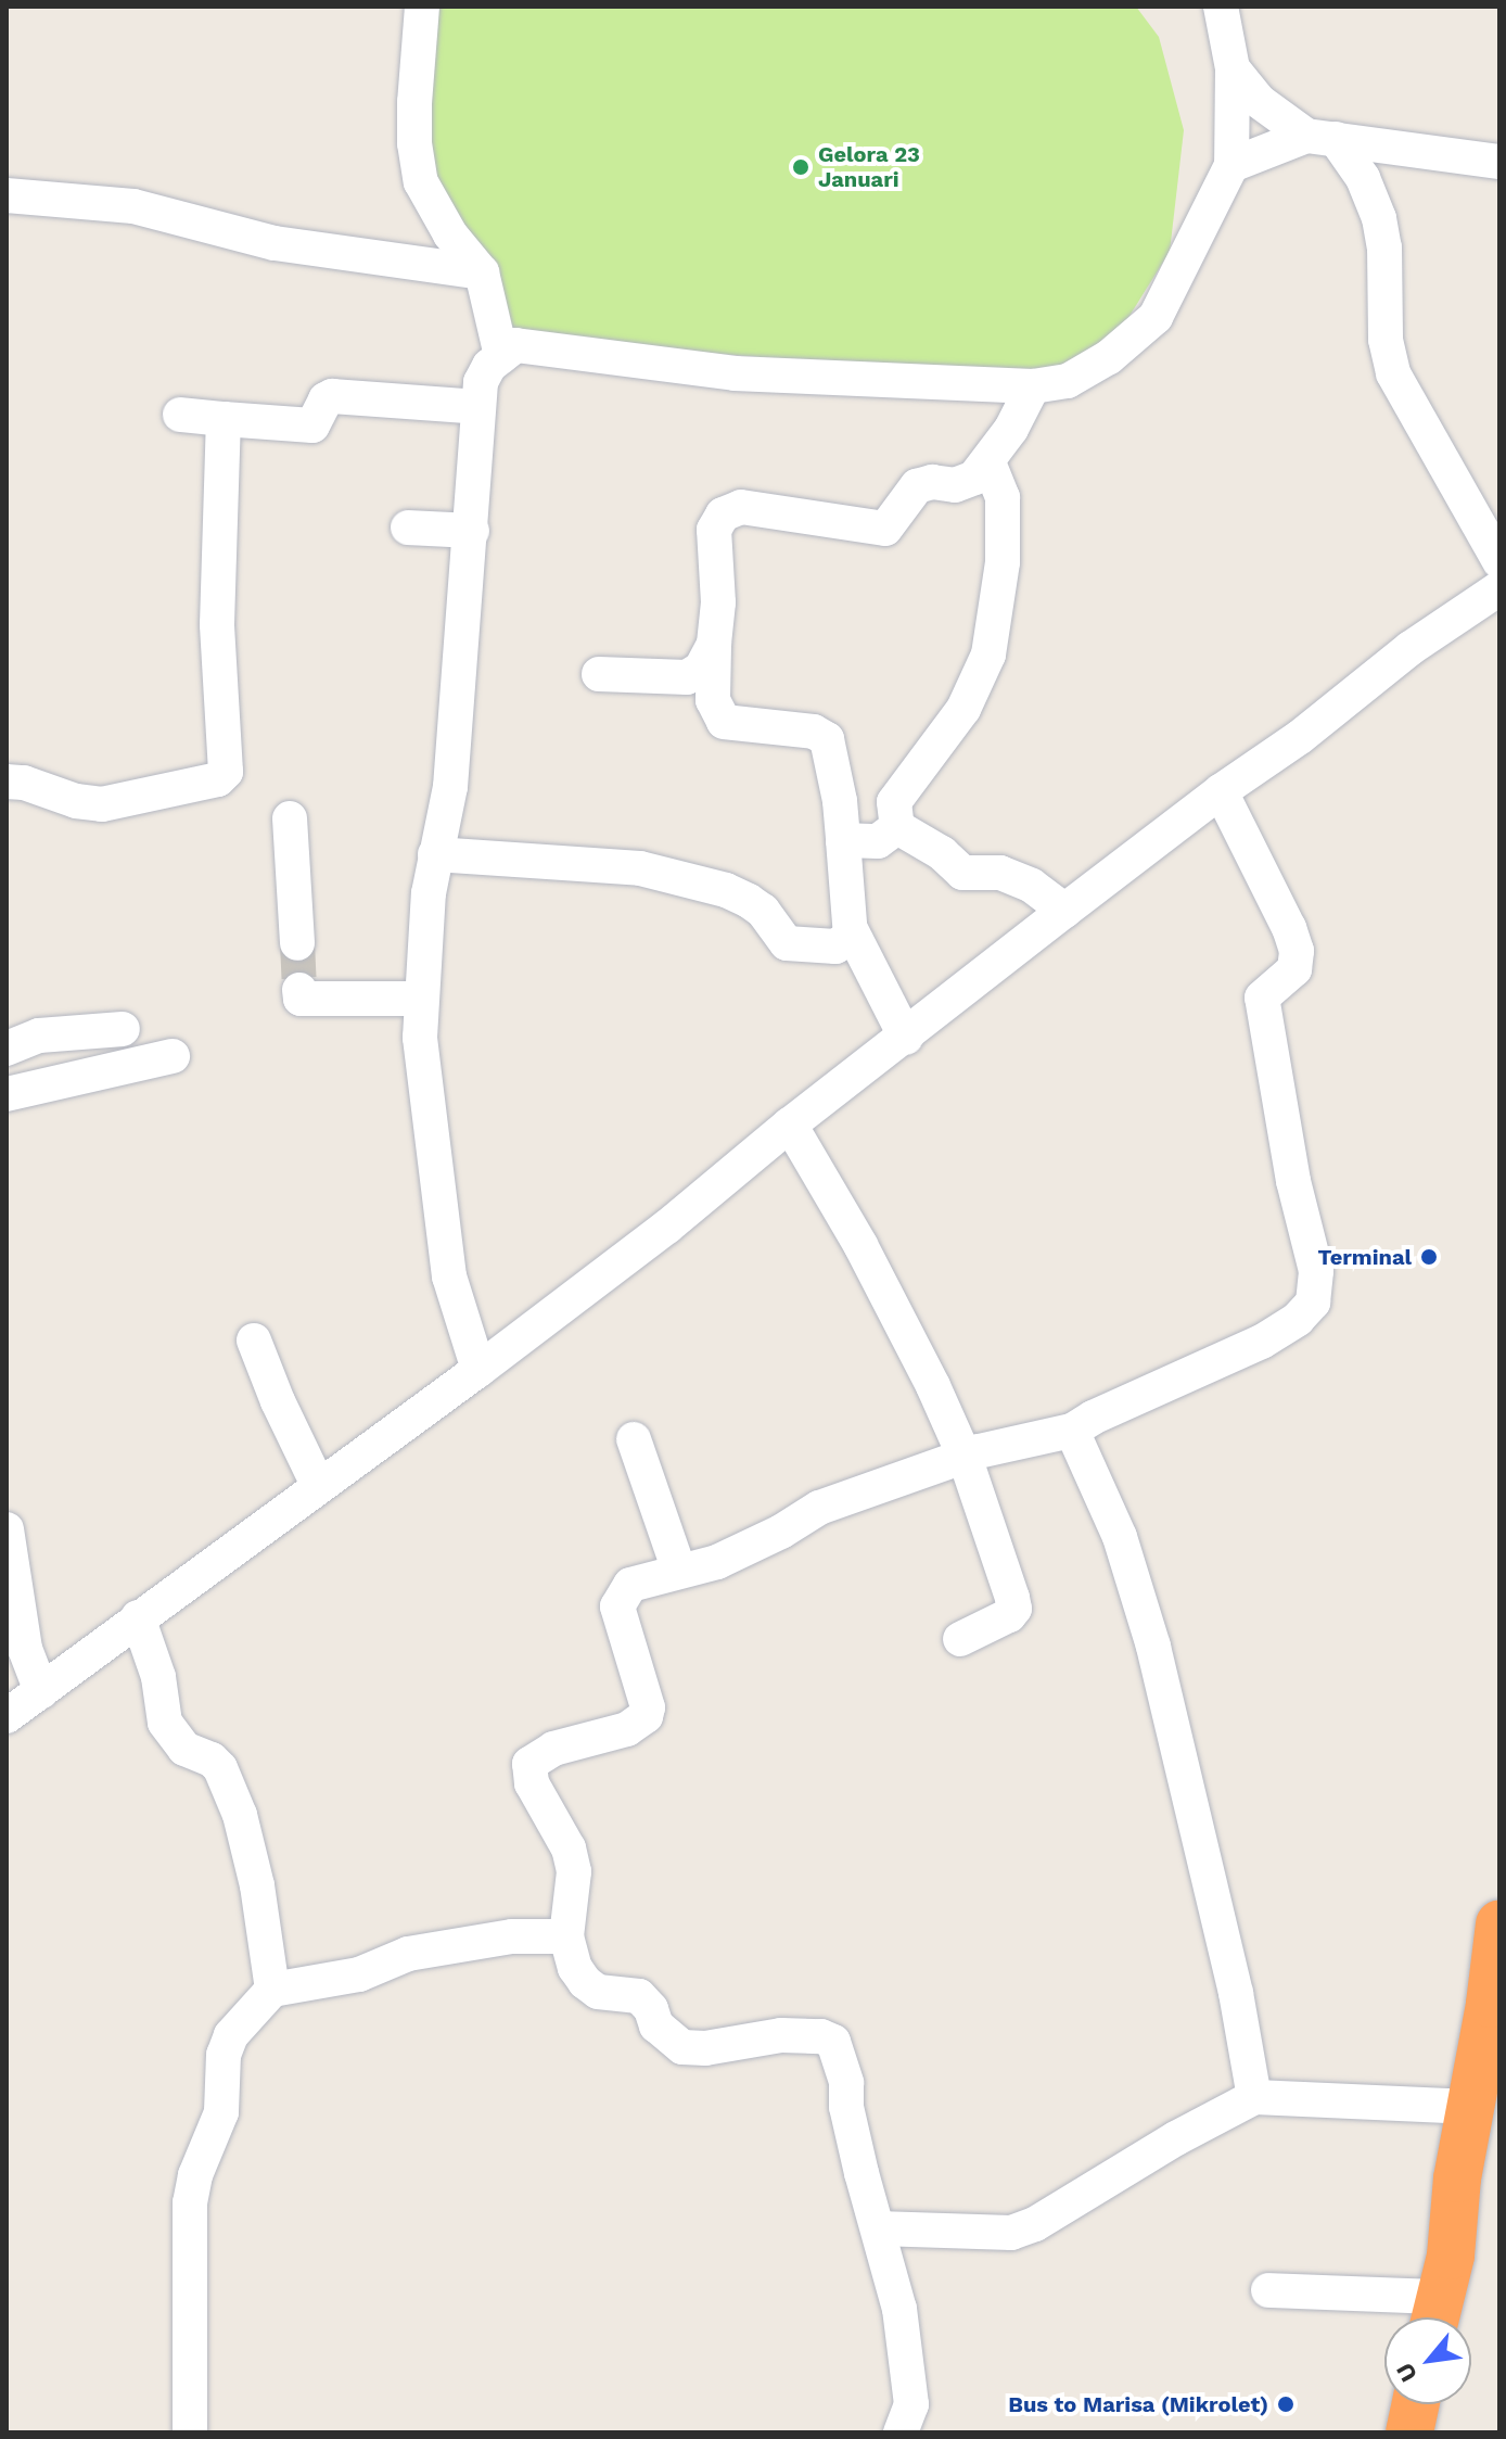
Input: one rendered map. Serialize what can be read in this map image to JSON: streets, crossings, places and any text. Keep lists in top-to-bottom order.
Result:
{
  "places": ["Gelora 23 Januari", "Terminal", "Bus to Marisa (Mikrolet)"],
  "north": "bottom left"
}
